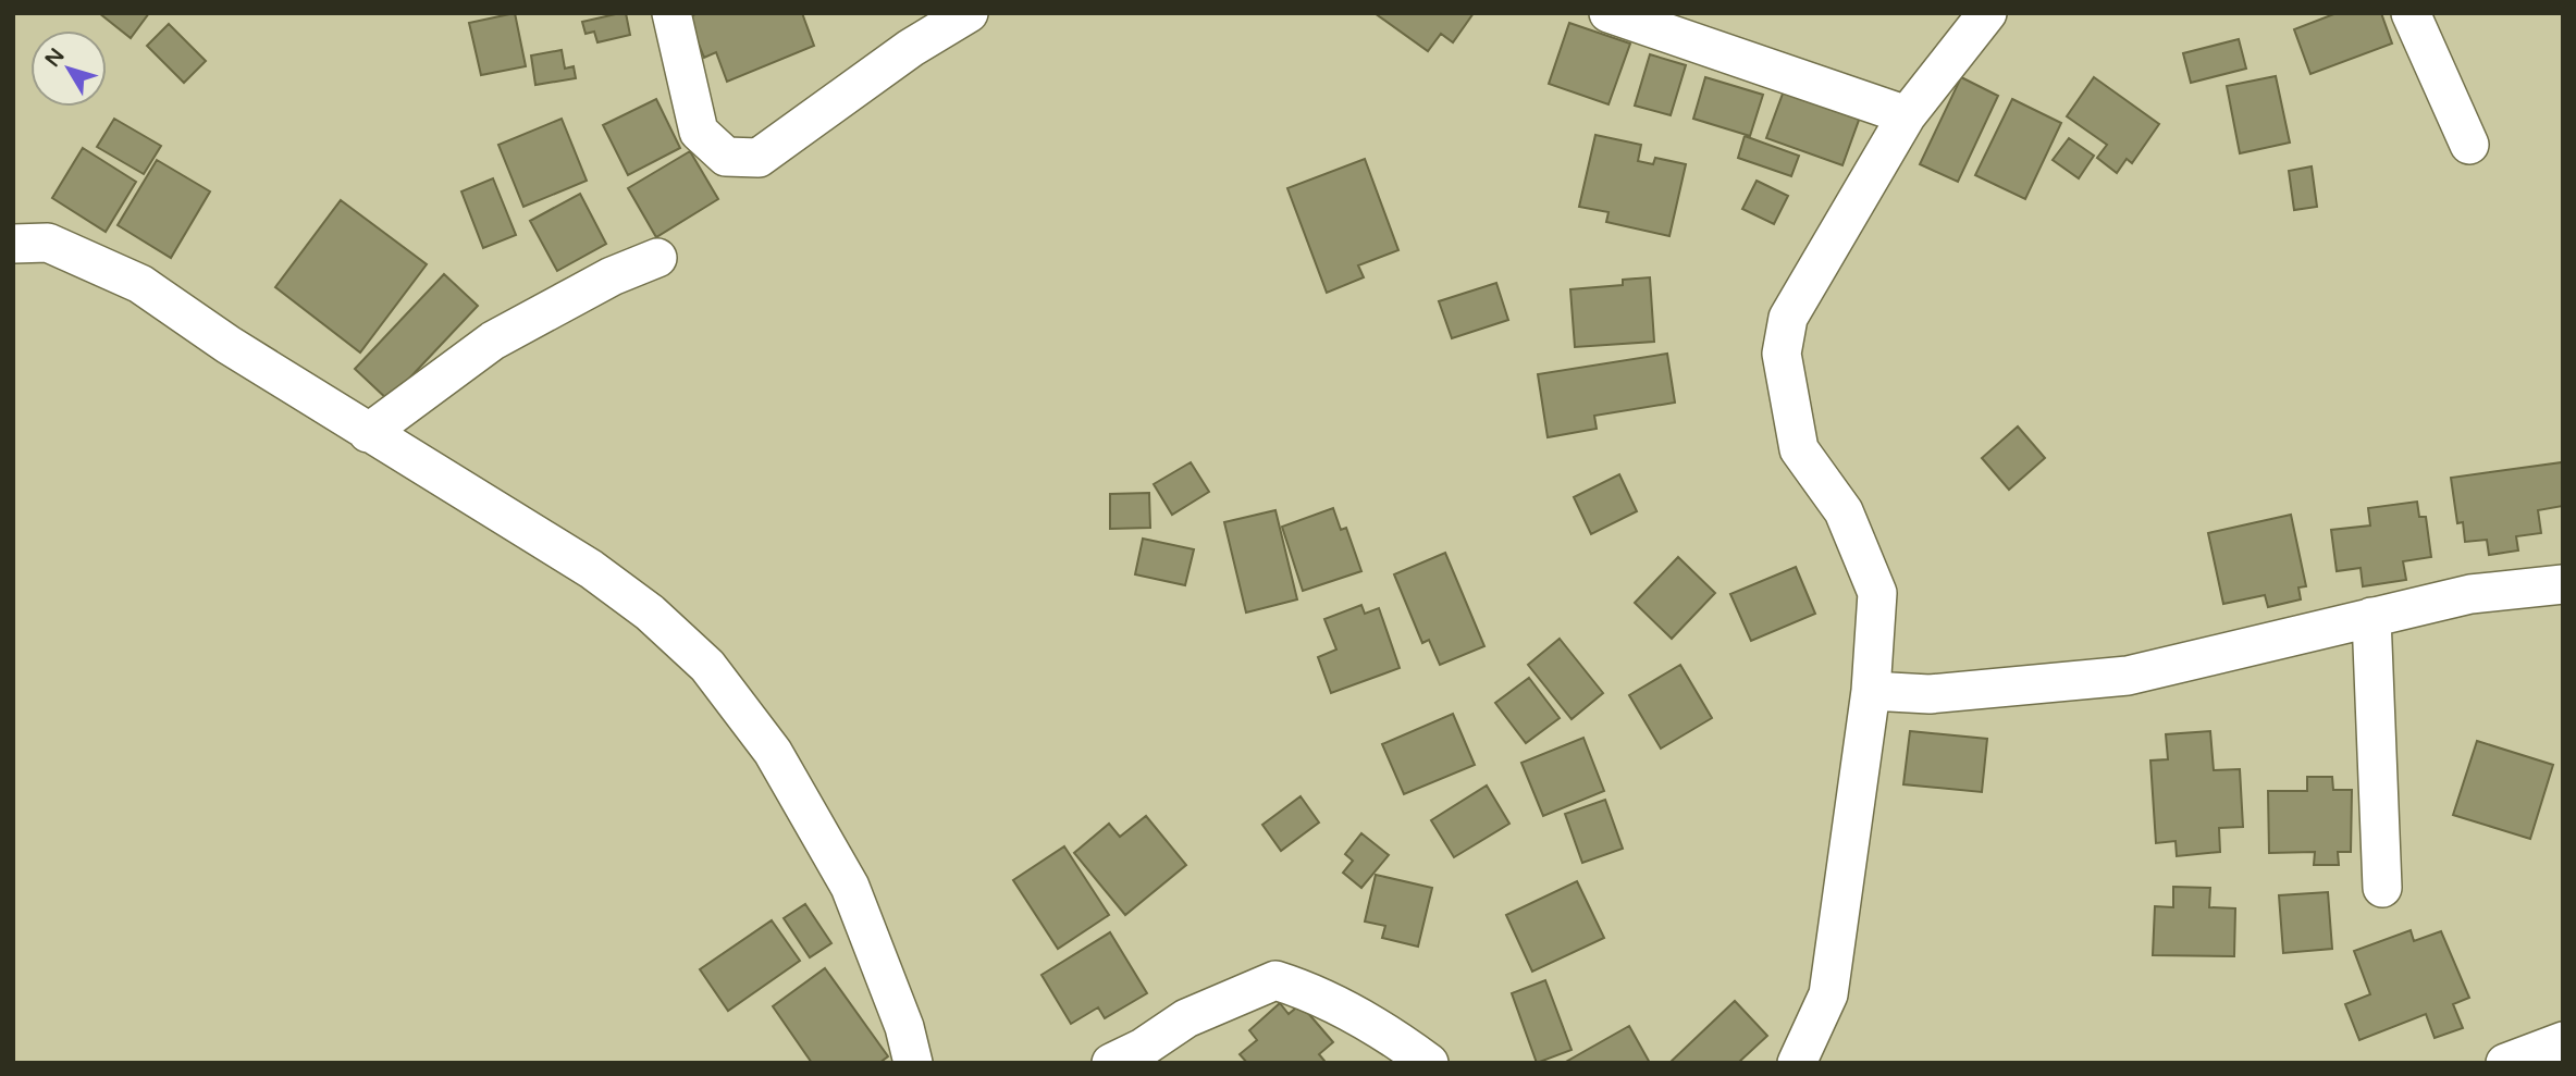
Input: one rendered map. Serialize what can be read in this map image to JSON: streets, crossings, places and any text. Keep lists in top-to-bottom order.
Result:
{
  "north": "top left"
}
